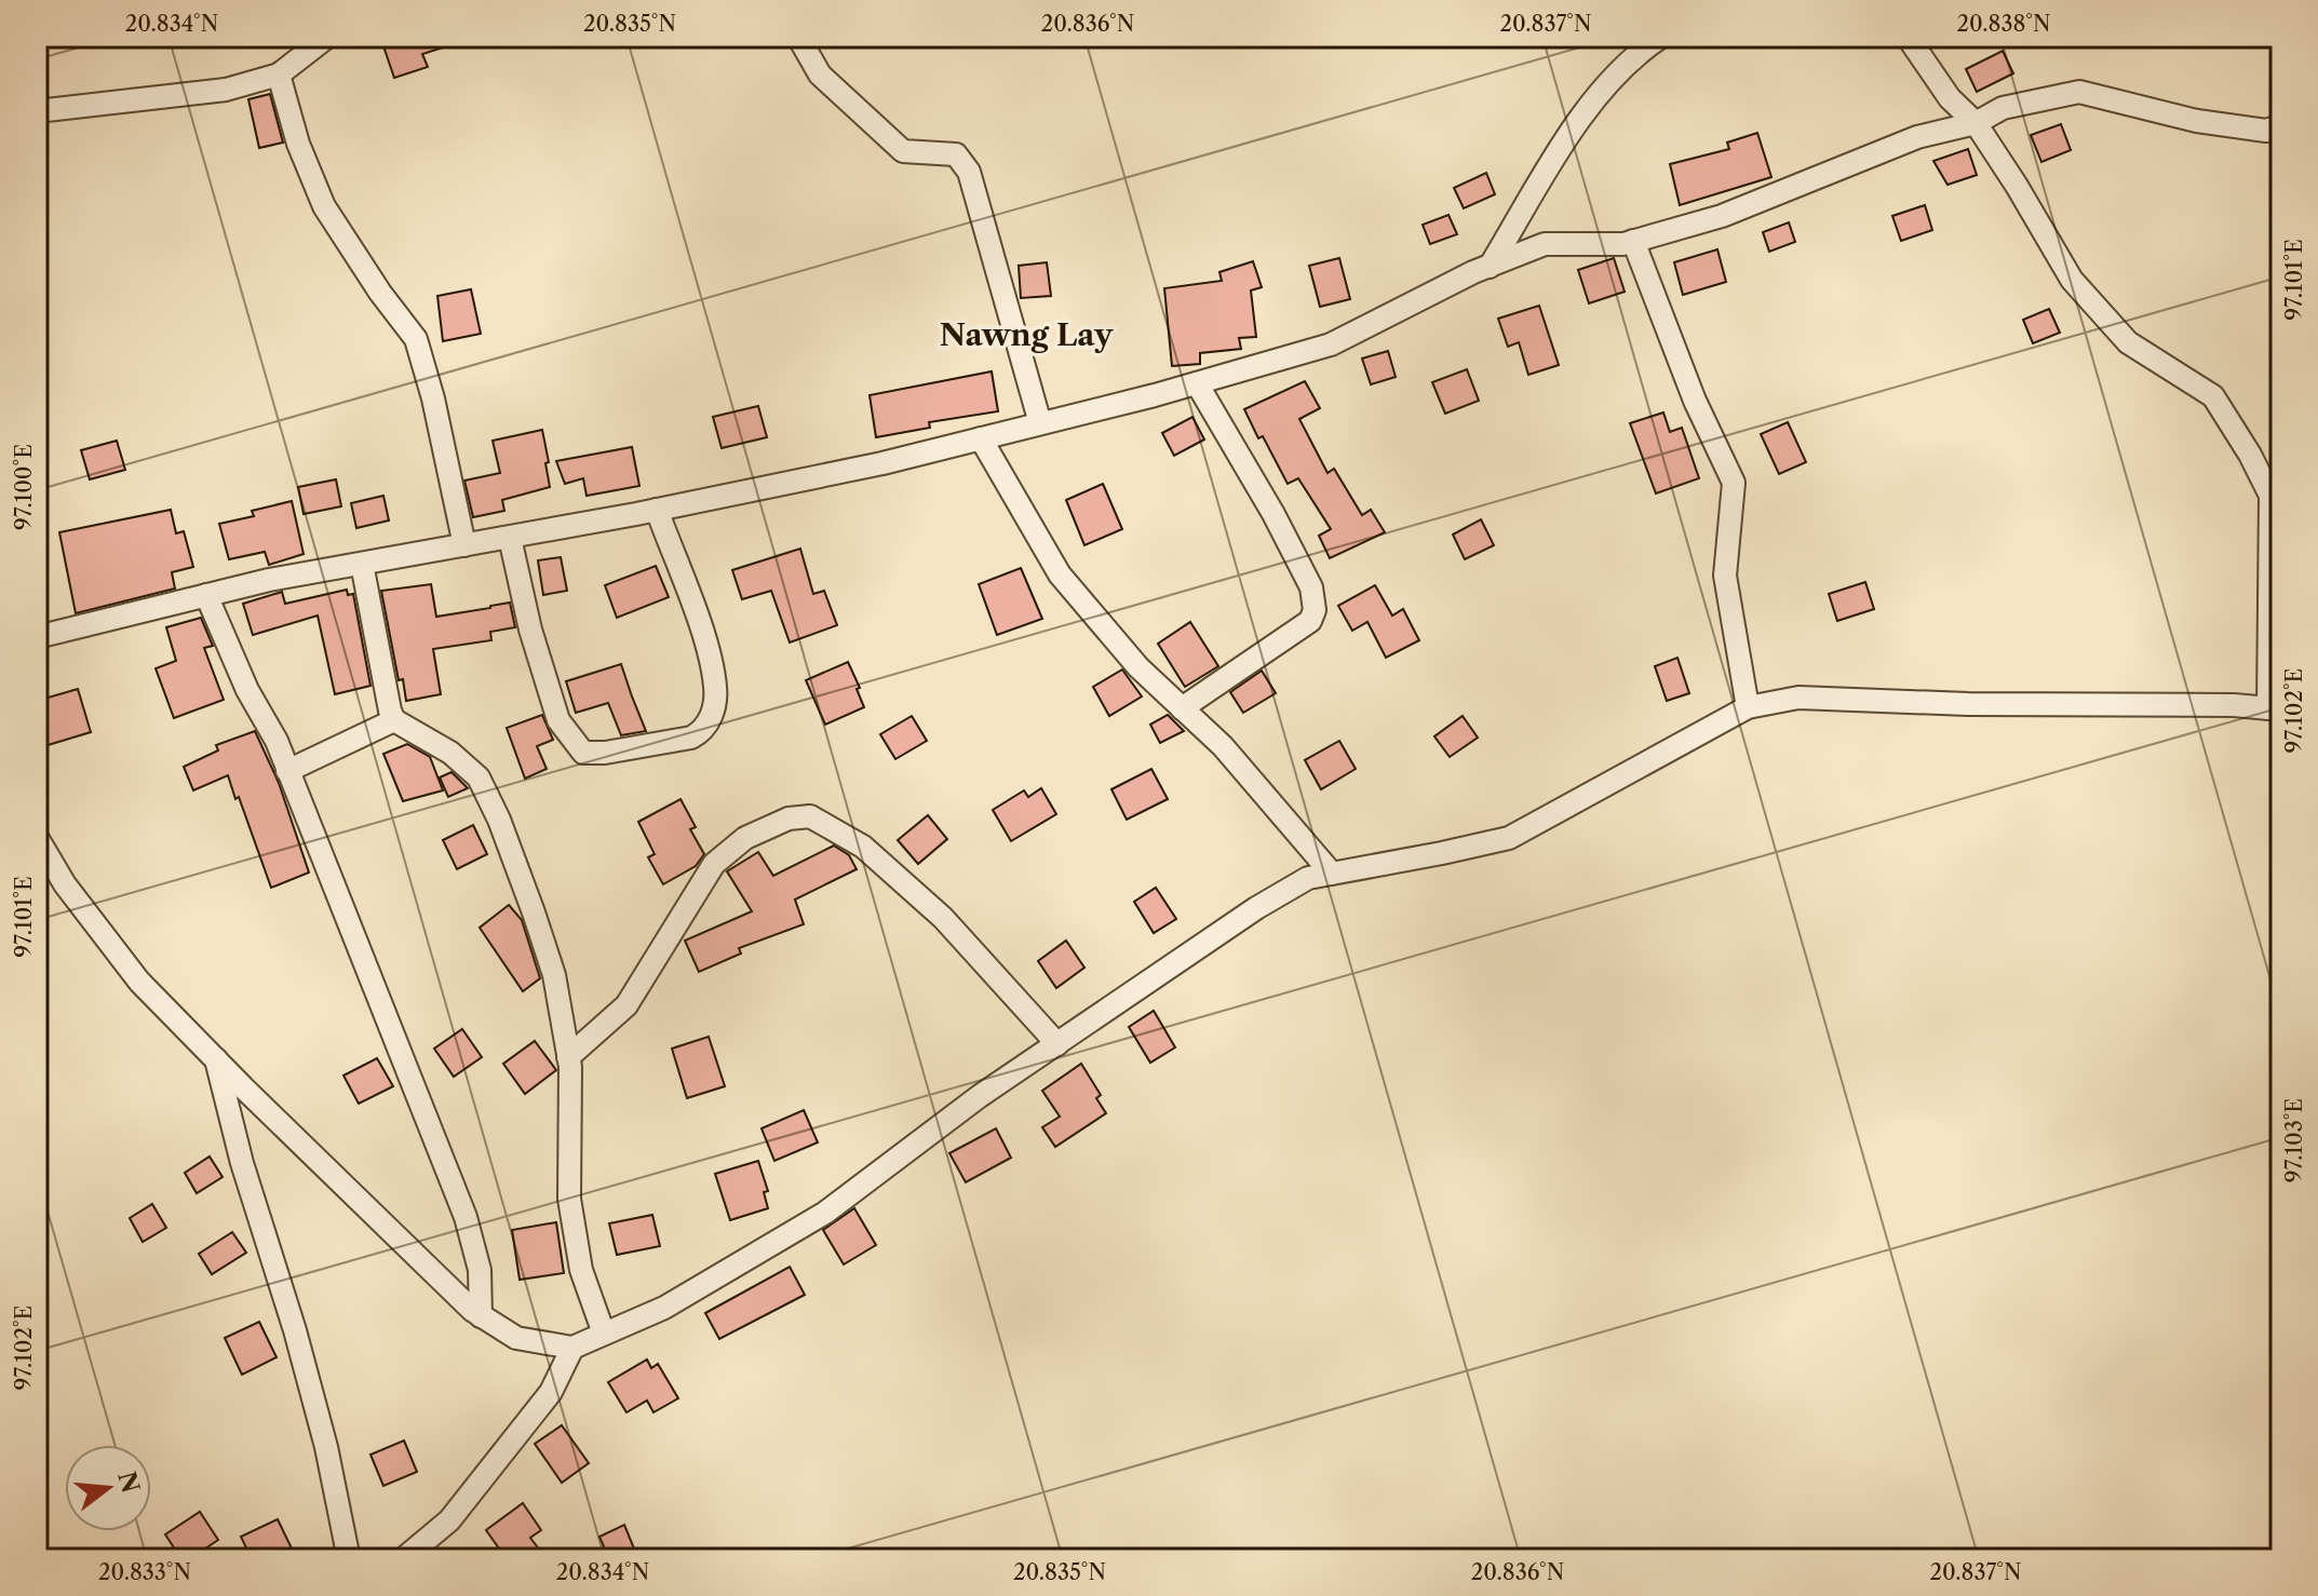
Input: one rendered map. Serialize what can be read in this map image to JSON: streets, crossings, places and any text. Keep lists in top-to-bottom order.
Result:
{
  "districts": ["Nawng Lay"],
  "north": "right",
  "coordinates": [
    "20.834°N",
    "20.835°N",
    "20.836°N",
    "20.837°N",
    "20.838°N",
    "97.101°E",
    "97.100°E",
    "97.102°E",
    "97.103°E",
    "20.833°N"
  ]
}
